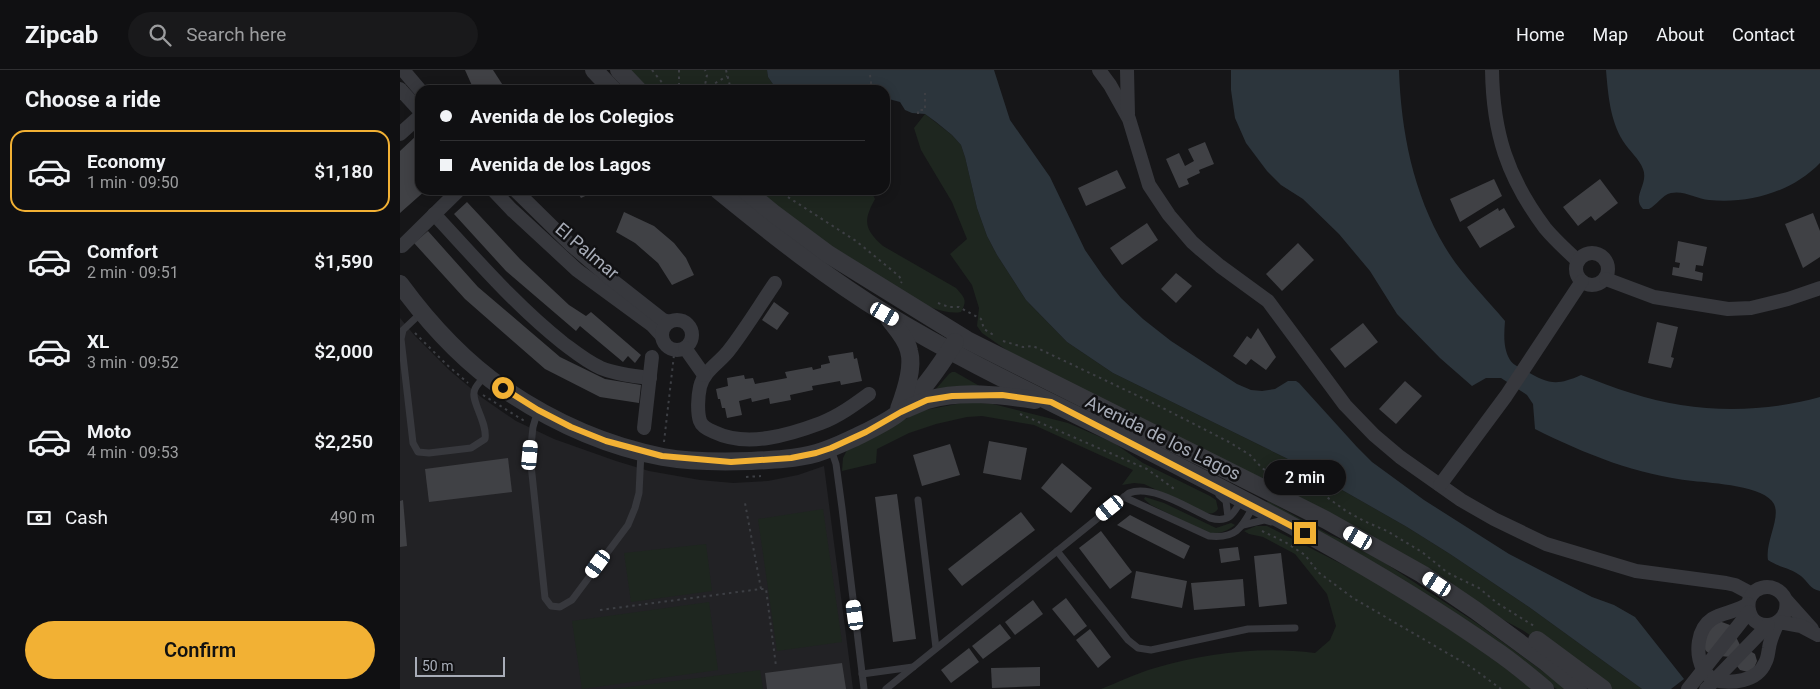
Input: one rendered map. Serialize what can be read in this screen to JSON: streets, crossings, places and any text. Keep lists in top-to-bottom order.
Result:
{
  "streets": {
    "street": ["El Palmar", "Avenida de los Lagos"]
  },
  "scale_bar": "50 m",
  "page": {
    "header": "Zipcab",
    "search": "Search here",
    "nav": [
      "Home",
      "Map",
      "About",
      "Contact"
    ],
    "heading": "Choose a ride",
    "banner": ["Avenida de los Colegios", "Avenida de los Lagos"],
    "list": [
      {
        "name": "Economy",
        "note": "1 min · 09:50",
        "value": "$1,180"
      },
      {
        "name": "Comfort",
        "note": "2 min · 09:51",
        "value": "$1,590"
      },
      {
        "name": "XL",
        "note": "3 min · 09:52",
        "value": "$2,000"
      },
      {
        "name": "Moto",
        "note": "4 min · 09:53",
        "value": "$2,250"
      }
    ],
    "bubble": "2 min",
    "pay": ["Cash", "490 m"],
    "buttons": "Confirm",
    "scale": "50 m"
  }
}
